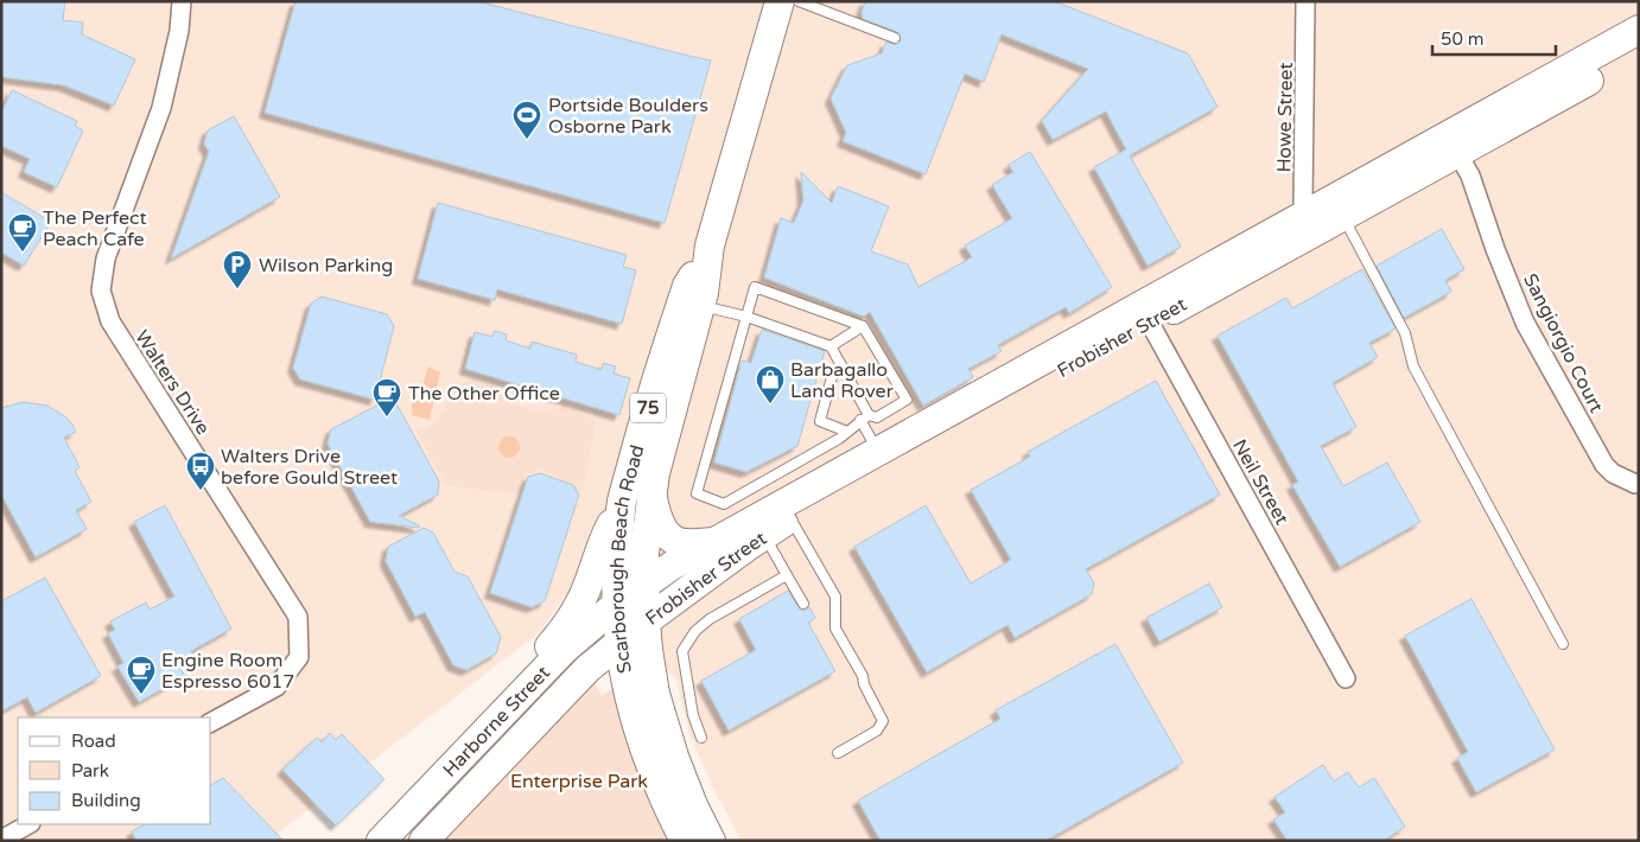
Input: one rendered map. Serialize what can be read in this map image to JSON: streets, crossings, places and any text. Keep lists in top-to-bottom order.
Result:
{
  "streets": {
    "main road": [
      "Frobisher Street",
      "75",
      "Scarborough Beach Road",
      "Harborne Street"
    ],
    "street": [
      "Howe Street",
      "Sangiorgio Court",
      "Walters Drive",
      "Neil Street"
    ]
  },
  "crossings": [
    ["Howe Street", "Frobisher Street"],
    ["Frobisher Street", "Sangiorgio Court"],
    ["Frobisher Street", "Neil Street"],
    ["Frobisher Street", "Scarborough Beach Road"],
    ["Frobisher Street", "Harborne Street"],
    ["Scarborough Beach Road", "Harborne Street"]
  ],
  "parks": ["Enterprise Park"],
  "places": {
    "sports": ["Portside Boulders Osborne Park"],
    "cafe": ["The Perfect Peach Cafe", "The Other Office", "Engine Room Espresso 6017"],
    "parking": ["Wilson Parking"],
    "shop": ["Barbagallo Land Rover"],
    "bus stop": ["Walters Drive before Gould Street"]
  },
  "legend": ["Road", "Park", "Building"],
  "scale_bar": "50 m"
}
